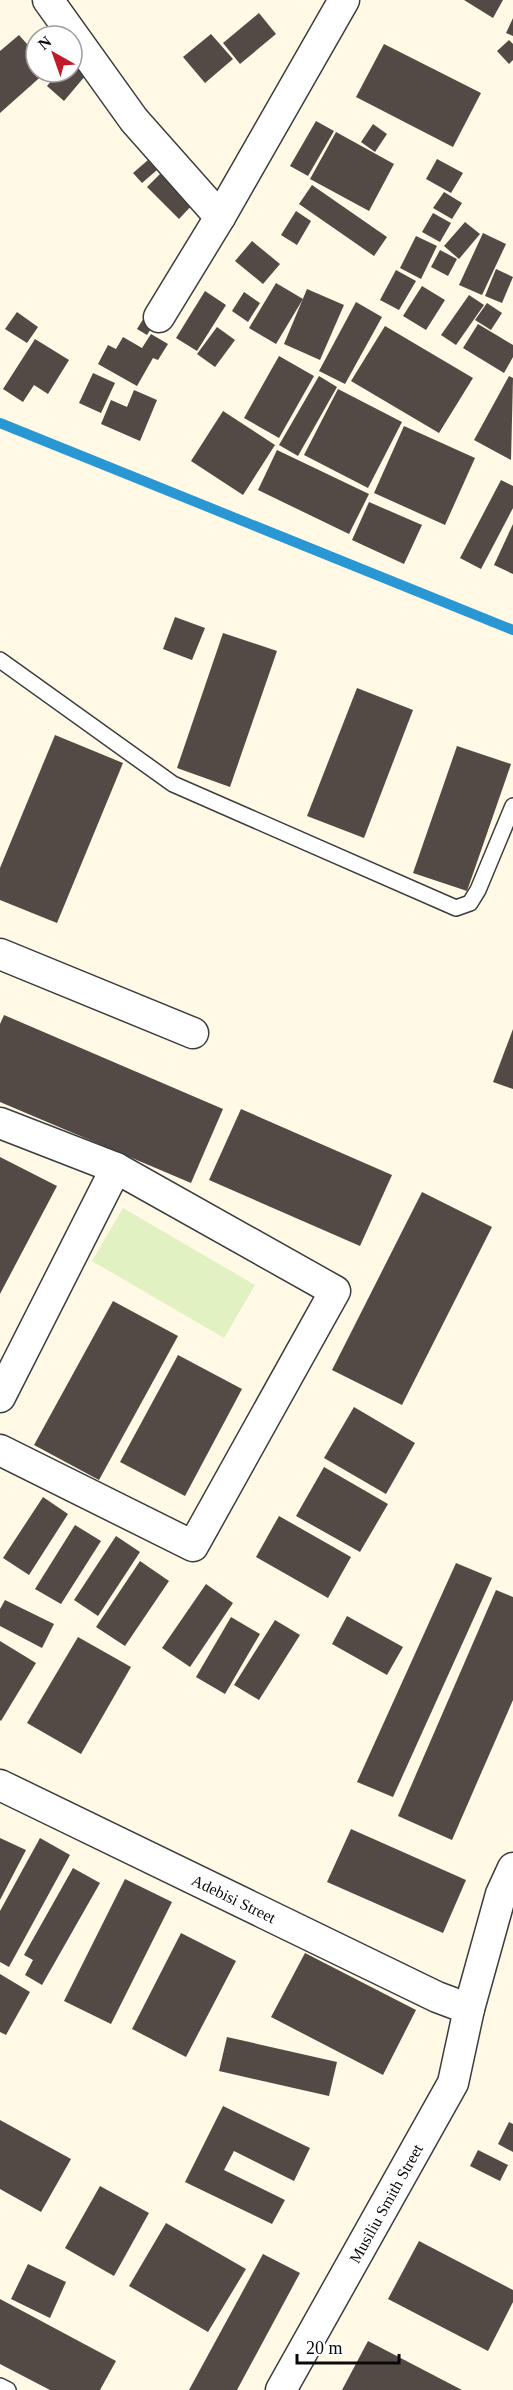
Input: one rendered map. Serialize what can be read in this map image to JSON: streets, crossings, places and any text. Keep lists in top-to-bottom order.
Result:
{
  "streets": {
    "street": ["Adebisi Street", "Musiliu Smith Street"]
  },
  "crossings": [
    ["Adebisi Street", "Musiliu Smith Street"]
  ],
  "scale_bar": "20 m",
  "north": "top left"
}
